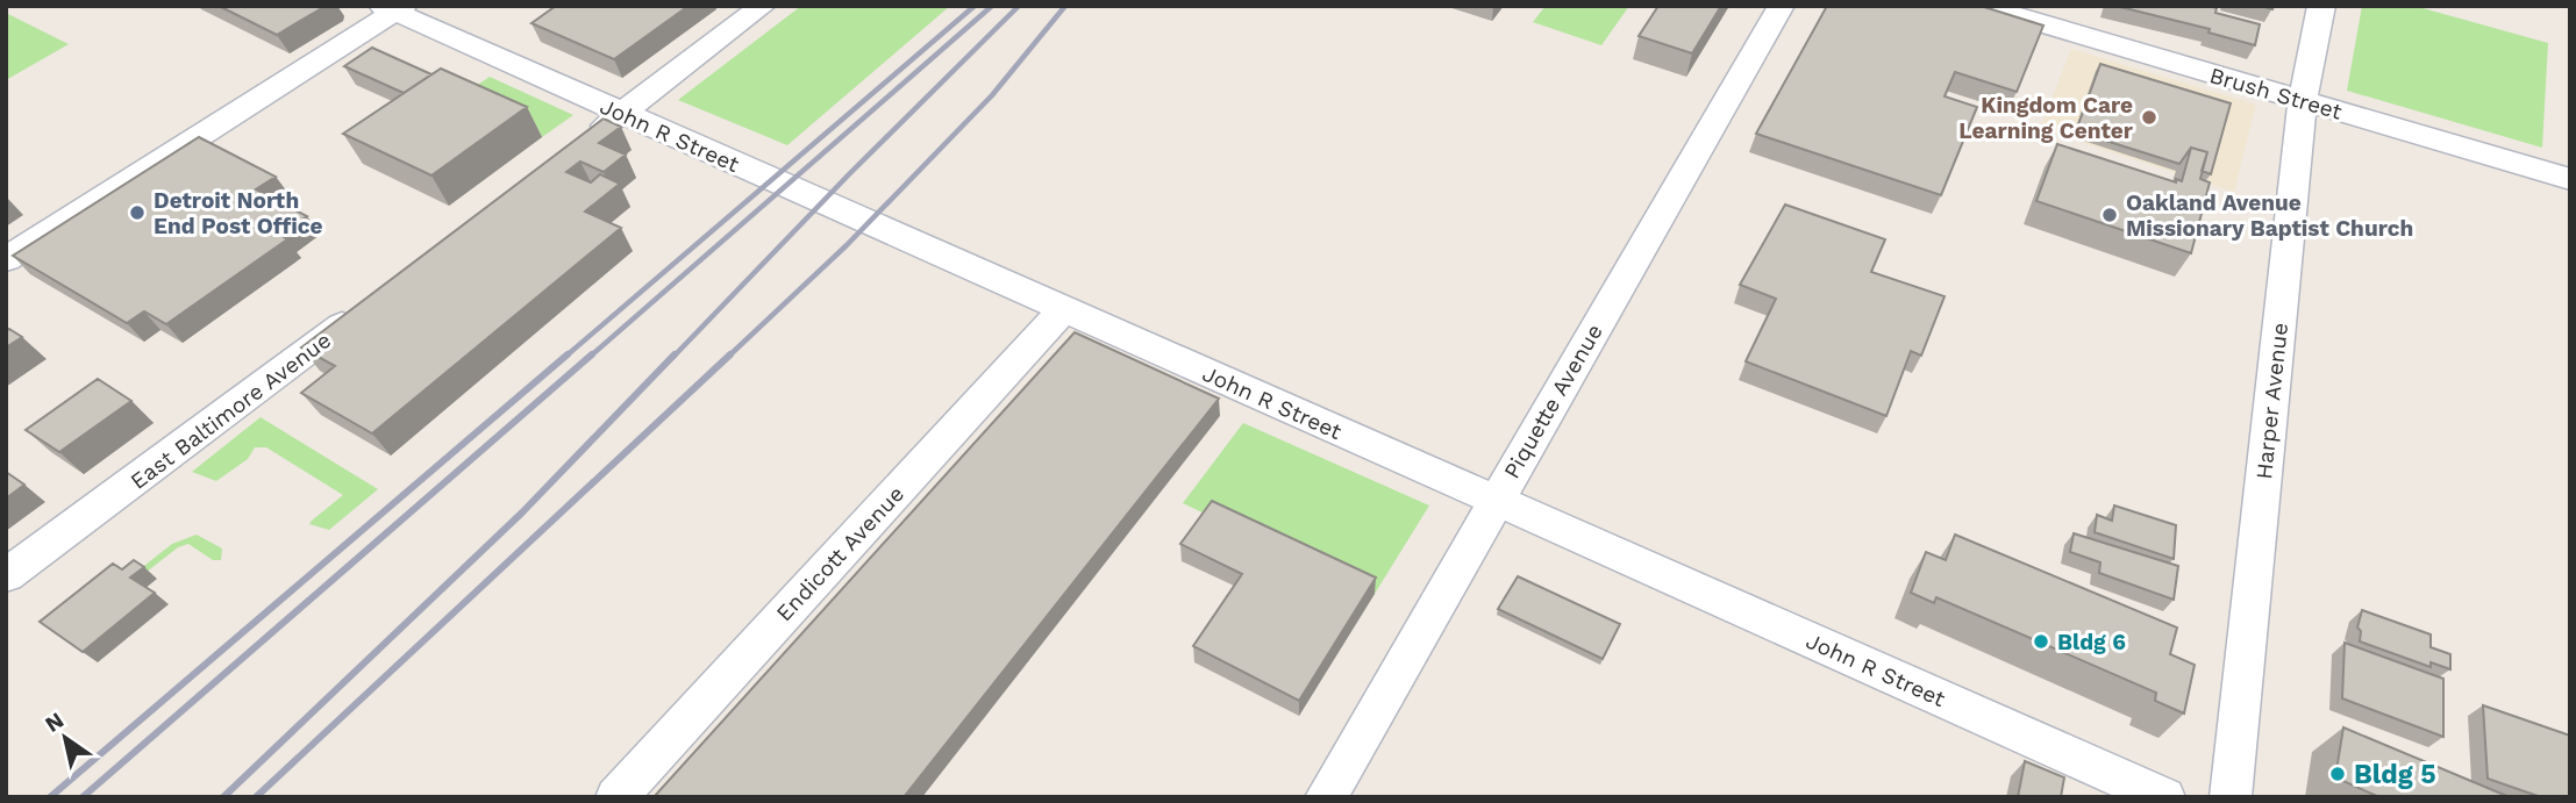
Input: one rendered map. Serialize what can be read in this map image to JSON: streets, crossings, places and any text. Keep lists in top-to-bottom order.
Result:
{
  "streets": {
    "street": [
      "Brush Street",
      "John R Street",
      "Piquette Avenue",
      "Harper Avenue",
      "East Baltimore Avenue",
      "Endicott Avenue"
    ]
  },
  "crossings": [
    ["Brush Street", "Harper Avenue"],
    ["John R Street", "Piquette Avenue"],
    ["John R Street", "Endicott Avenue"]
  ],
  "places": [
    "Kingdom Care Learning Center",
    "Detroit North End Post Office",
    "Oakland Avenue Missionary Baptist Church",
    "Bldg 6",
    "Bldg 5"
  ],
  "north": "top left"
}
